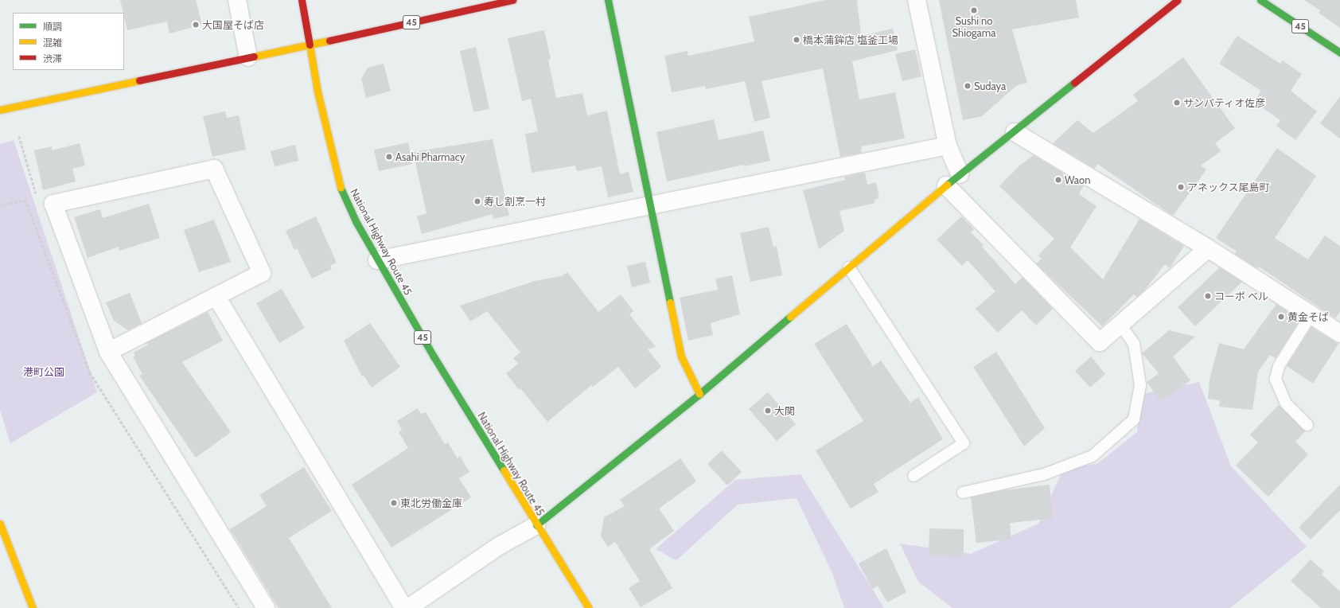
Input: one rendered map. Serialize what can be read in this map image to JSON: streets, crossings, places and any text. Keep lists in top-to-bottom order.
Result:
{
  "streets": {
    "main road": ["45", "National Highway Route 45"]
  },
  "crossings": [
    ["45", "National Highway Route 45"]
  ],
  "parks": ["港町公園"],
  "places": [
    "Sushi no Shiogama",
    "大国屋そば店",
    "橋本蒲鉾店 塩釜工場",
    "Sudaya",
    "サンパティオ佐彦",
    "Asahi Pharmacy",
    "Waon",
    "アネックス尾島町",
    "寿し割烹一村",
    "コーポ ベル",
    "黄金そば",
    "大関",
    "東北労働金庫"
  ],
  "legend": ["順調", "混雑", "渋滞"]
}
